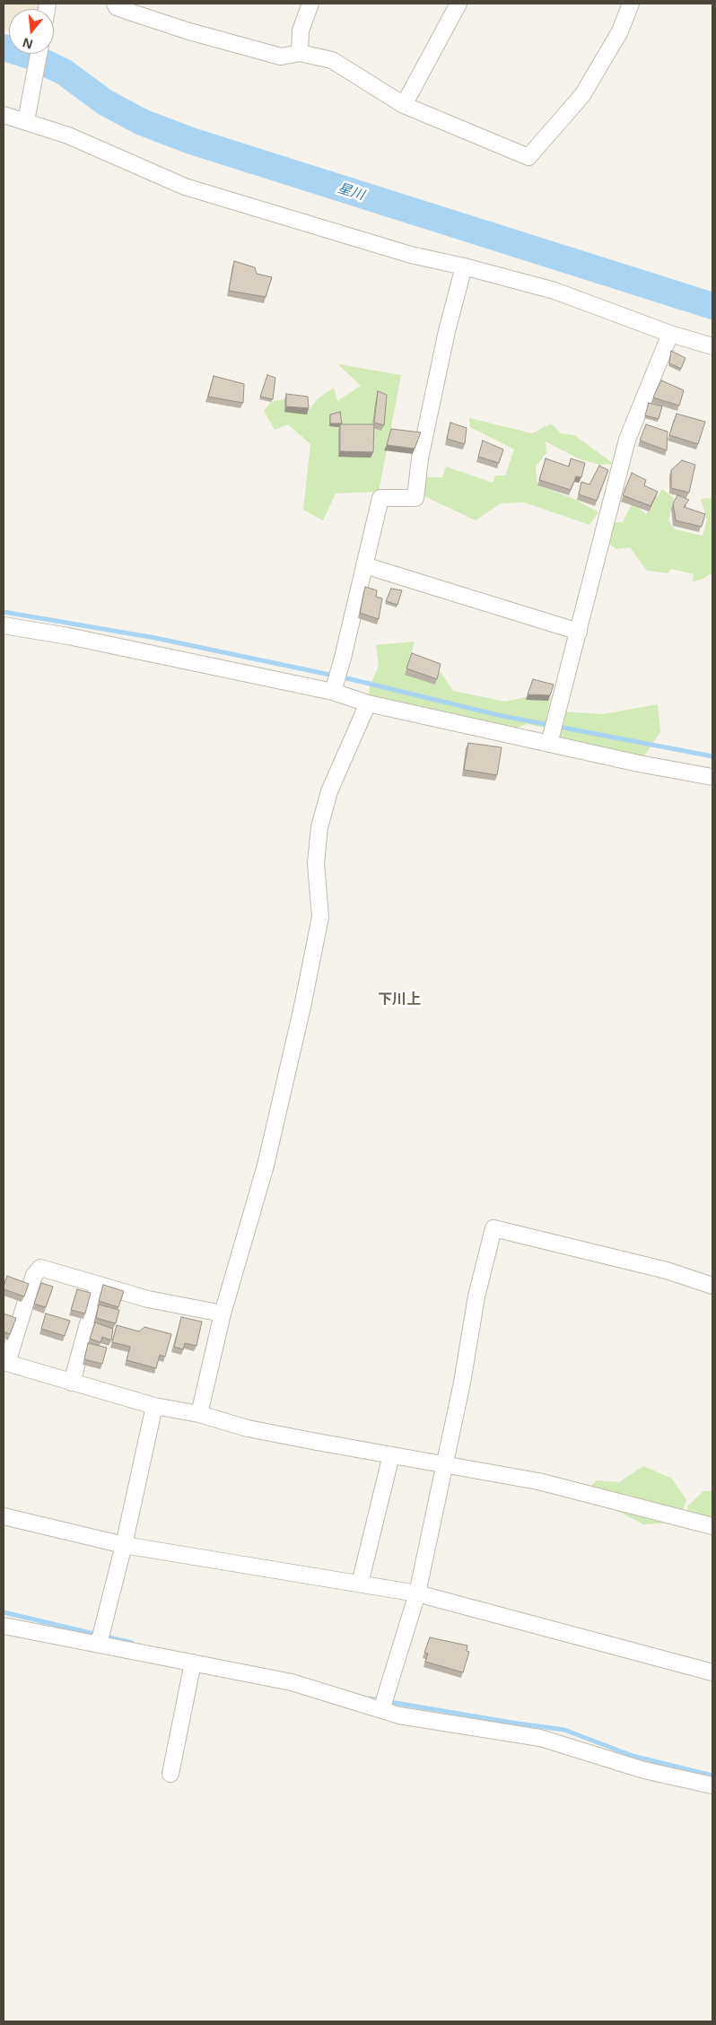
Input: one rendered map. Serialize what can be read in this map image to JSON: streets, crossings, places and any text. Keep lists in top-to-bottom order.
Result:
{
  "districts": ["下川上"],
  "water": ["星川"],
  "north": "bottom"
}
